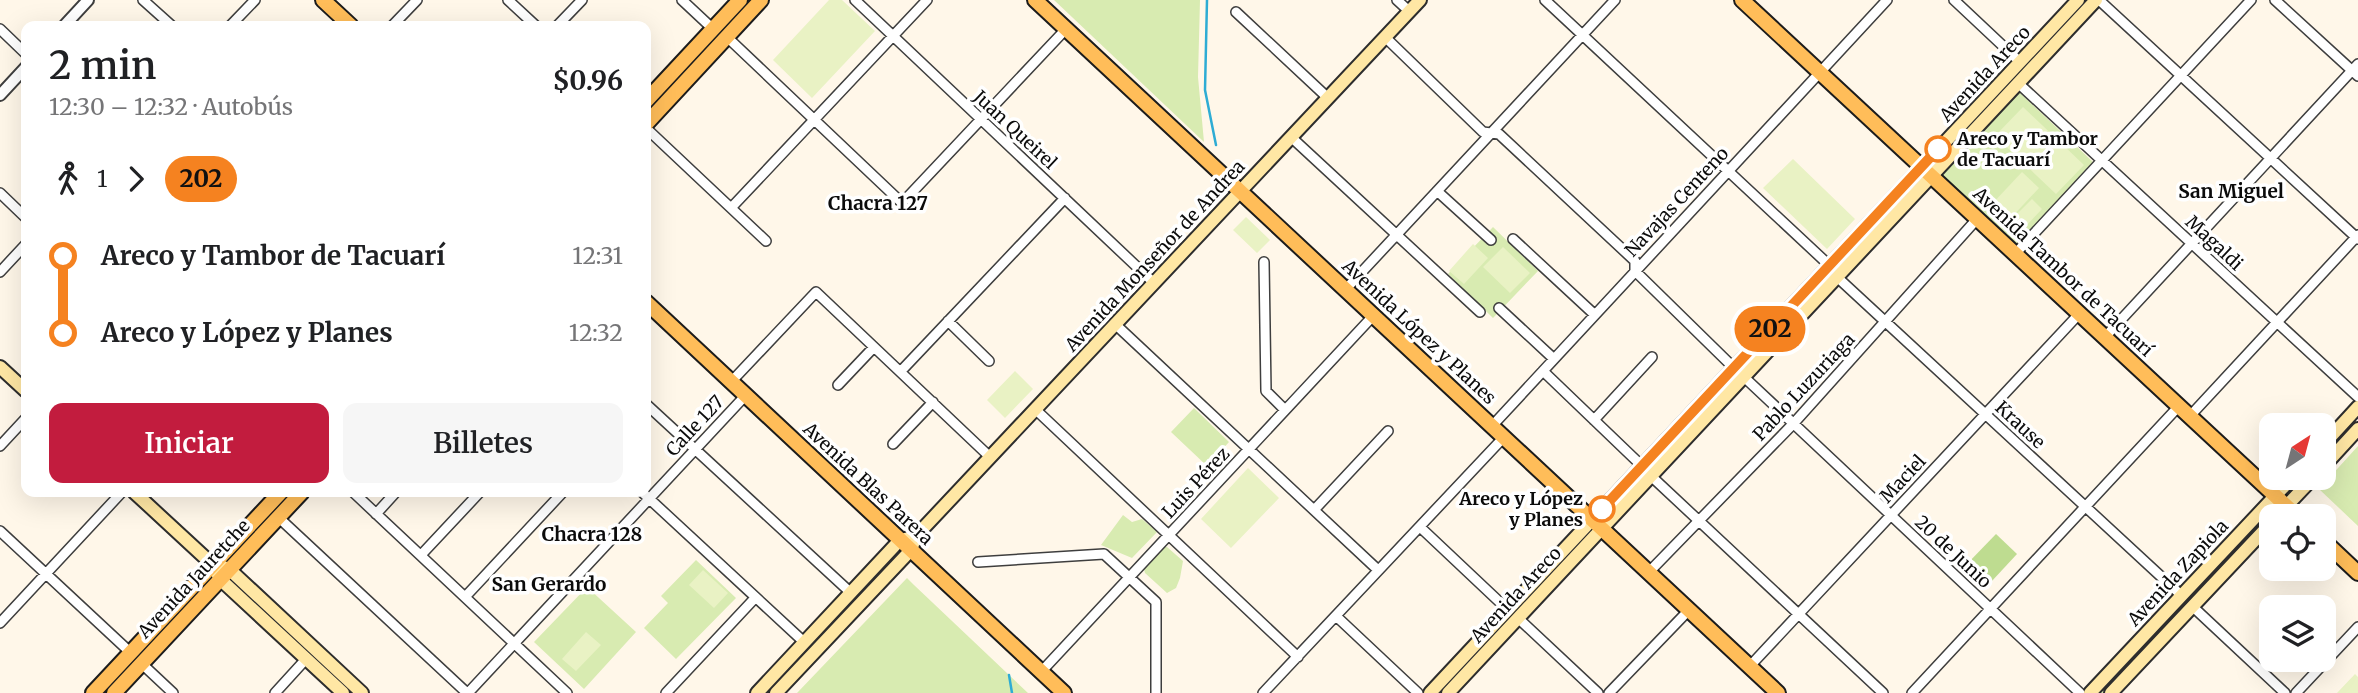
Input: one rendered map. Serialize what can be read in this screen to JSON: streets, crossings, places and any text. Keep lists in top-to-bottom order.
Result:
{
  "streets": {
    "main road": [
      "Avenida Areco",
      "Avenida Monseñor de Andrea",
      "Avenida Tambor de Tacuarí",
      "Avenida López y Planes",
      "Avenida Blas Parera",
      "Avenida Zapiola",
      "Avenida Jauretche"
    ],
    "street": [
      "Juan Queirel",
      "Navajas Centeno",
      "Magaldi",
      "Pablo Luzuriaga",
      "Krause",
      "Calle 127",
      "Maciel",
      "Luis Pérez",
      "20 de Junio"
    ]
  },
  "crossings": [
    ["Avenida Areco", "Magaldi"],
    ["Avenida Areco", "Avenida Tambor de Tacuarí"],
    ["Avenida Areco", "Avenida López y Planes"],
    ["Avenida Areco", "Krause"],
    ["Avenida Areco", "20 de Junio"],
    ["Juan Queirel", "Avenida Monseñor de Andrea"],
    ["Navajas Centeno", "Avenida Tambor de Tacuarí"],
    ["Navajas Centeno", "Avenida López y Planes"],
    ["Navajas Centeno", "Krause"],
    ["Navajas Centeno", "20 de Junio"],
    ["Avenida Monseñor de Andrea", "Avenida López y Planes"],
    ["Avenida Monseñor de Andrea", "Avenida Blas Parera"],
    ["Avenida Monseñor de Andrea", "20 de Junio"],
    ["Avenida Tambor de Tacuarí", "Pablo Luzuriaga"],
    ["Avenida Tambor de Tacuarí", "Maciel"],
    ["Avenida López y Planes", "Pablo Luzuriaga"],
    ["Avenida López y Planes", "Maciel"],
    ["Avenida López y Planes", "Luis Pérez"],
    ["Pablo Luzuriaga", "Krause"],
    ["Pablo Luzuriaga", "20 de Junio"],
    ["Krause", "Maciel"],
    ["Krause", "Avenida Zapiola"],
    ["Calle 127", "Avenida Blas Parera"],
    ["Maciel", "20 de Junio"],
    ["Luis Pérez", "Avenida Blas Parera"]
  ],
  "districts": [
    "San Miguel",
    "Chacra 127",
    "Chacra 128",
    "San Gerardo"
  ],
  "places": ["Areco y Tambor de Tacuarí", "Areco y López y Planes"],
  "lines": ["bus line 202"],
  "north": "top right",
  "page": {
    "on_map": "202",
    "heading": ["2 min", "12:30 – 12:32 · Autobús", "$0.96"],
    "legs": ["1", "202"],
    "list": [
      {
        "name": "Areco y Tambor de Tacuarí",
        "value": "12:31"
      },
      {
        "name": "Areco y López y Planes",
        "value": "12:32"
      }
    ],
    "buttons": ["Iniciar", "Billetes"]
  }
}
